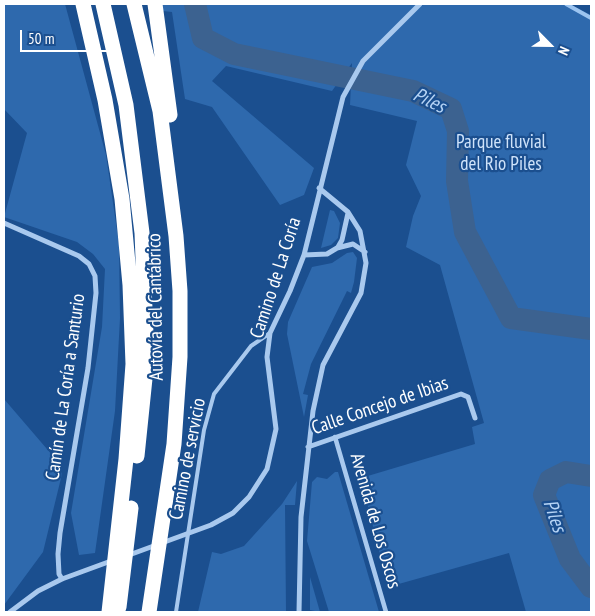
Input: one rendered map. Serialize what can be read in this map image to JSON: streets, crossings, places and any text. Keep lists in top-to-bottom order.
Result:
{
  "streets": {
    "highway": ["Autovía del Cantábrico"],
    "street": [
      "Camino de La Coría",
      "Camín de La Coría a Santurio",
      "Calle Concejo de Ibias",
      "Avenida de Los Oscos"
    ],
    "lane": ["Camino de servicio"]
  },
  "crossings": [
    ["Camino de La Coría", "Camín de La Coría a Santurio"],
    ["Camino de La Coría", "Camino de servicio"],
    ["Calle Concejo de Ibias", "Avenida de Los Oscos"]
  ],
  "water": ["Piles"],
  "parks": ["Parque fluvial del Rio Piles"],
  "scale_bar": "50 m",
  "north": "bottom right"
}
